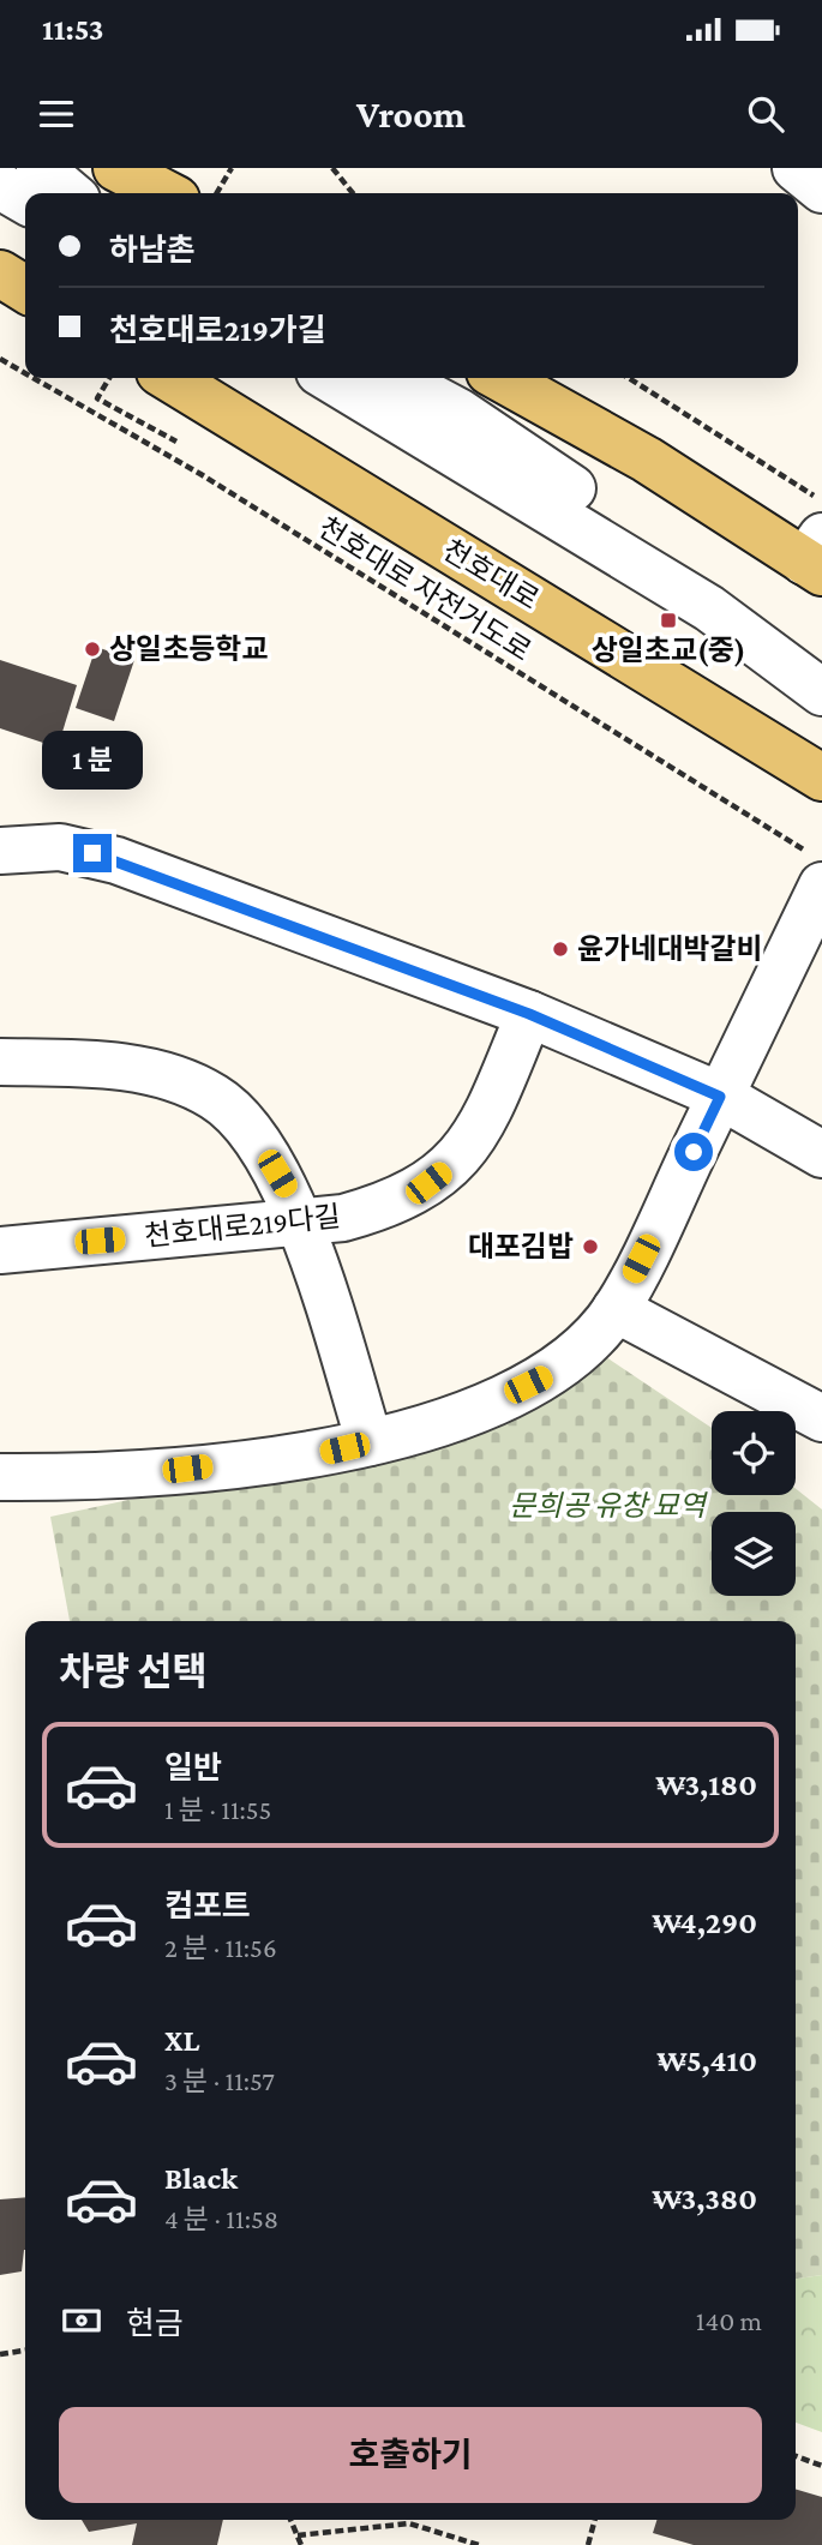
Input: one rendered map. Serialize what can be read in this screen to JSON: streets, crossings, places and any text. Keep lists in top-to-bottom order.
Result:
{
  "streets": {
    "main road": ["천호대로"],
    "street": ["천호대로219다길"],
    "path": ["천호대로 자전거도로"]
  },
  "parks": ["문희공 유창 묘역"],
  "places": {
    "transit": ["상일초교(중)"],
    "other": ["상일초등학교", "윤가네대박갈비", "대포김밥"]
  },
  "page": {
    "status": "11:53",
    "header": "Vroom",
    "banner": ["하남촌", "천호대로219가길"],
    "bubble": "1 분",
    "heading": "차량 선택",
    "list": [
      {
        "name": "일반",
        "note": "1 분 · 11:55",
        "value": "₩3,180"
      },
      {
        "name": "컴포트",
        "note": "2 분 · 11:56",
        "value": "₩4,290"
      },
      {
        "name": "XL",
        "note": "3 분 · 11:57",
        "value": "₩5,410"
      },
      {
        "name": "Black",
        "note": "4 분 · 11:58",
        "value": "₩3,380"
      }
    ],
    "pay": ["현금", "140 m"],
    "buttons": "호출하기"
  }
}
